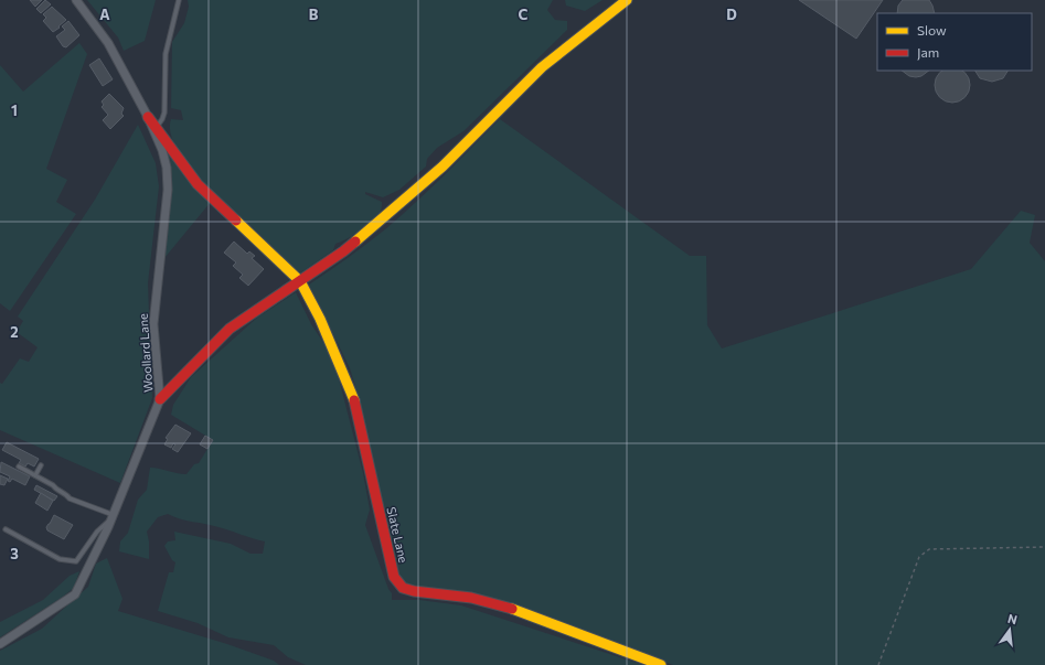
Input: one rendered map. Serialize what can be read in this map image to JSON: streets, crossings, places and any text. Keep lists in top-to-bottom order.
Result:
{
  "streets": {
    "street": ["Woollard Lane", "Slate Lane"]
  },
  "legend": ["Slow", "Jam"],
  "north": "top",
  "grid": {
    "columns": [
      "A",
      "B",
      "C",
      "D"
    ],
    "rows": ["1", "2", "3"]
  }
}
